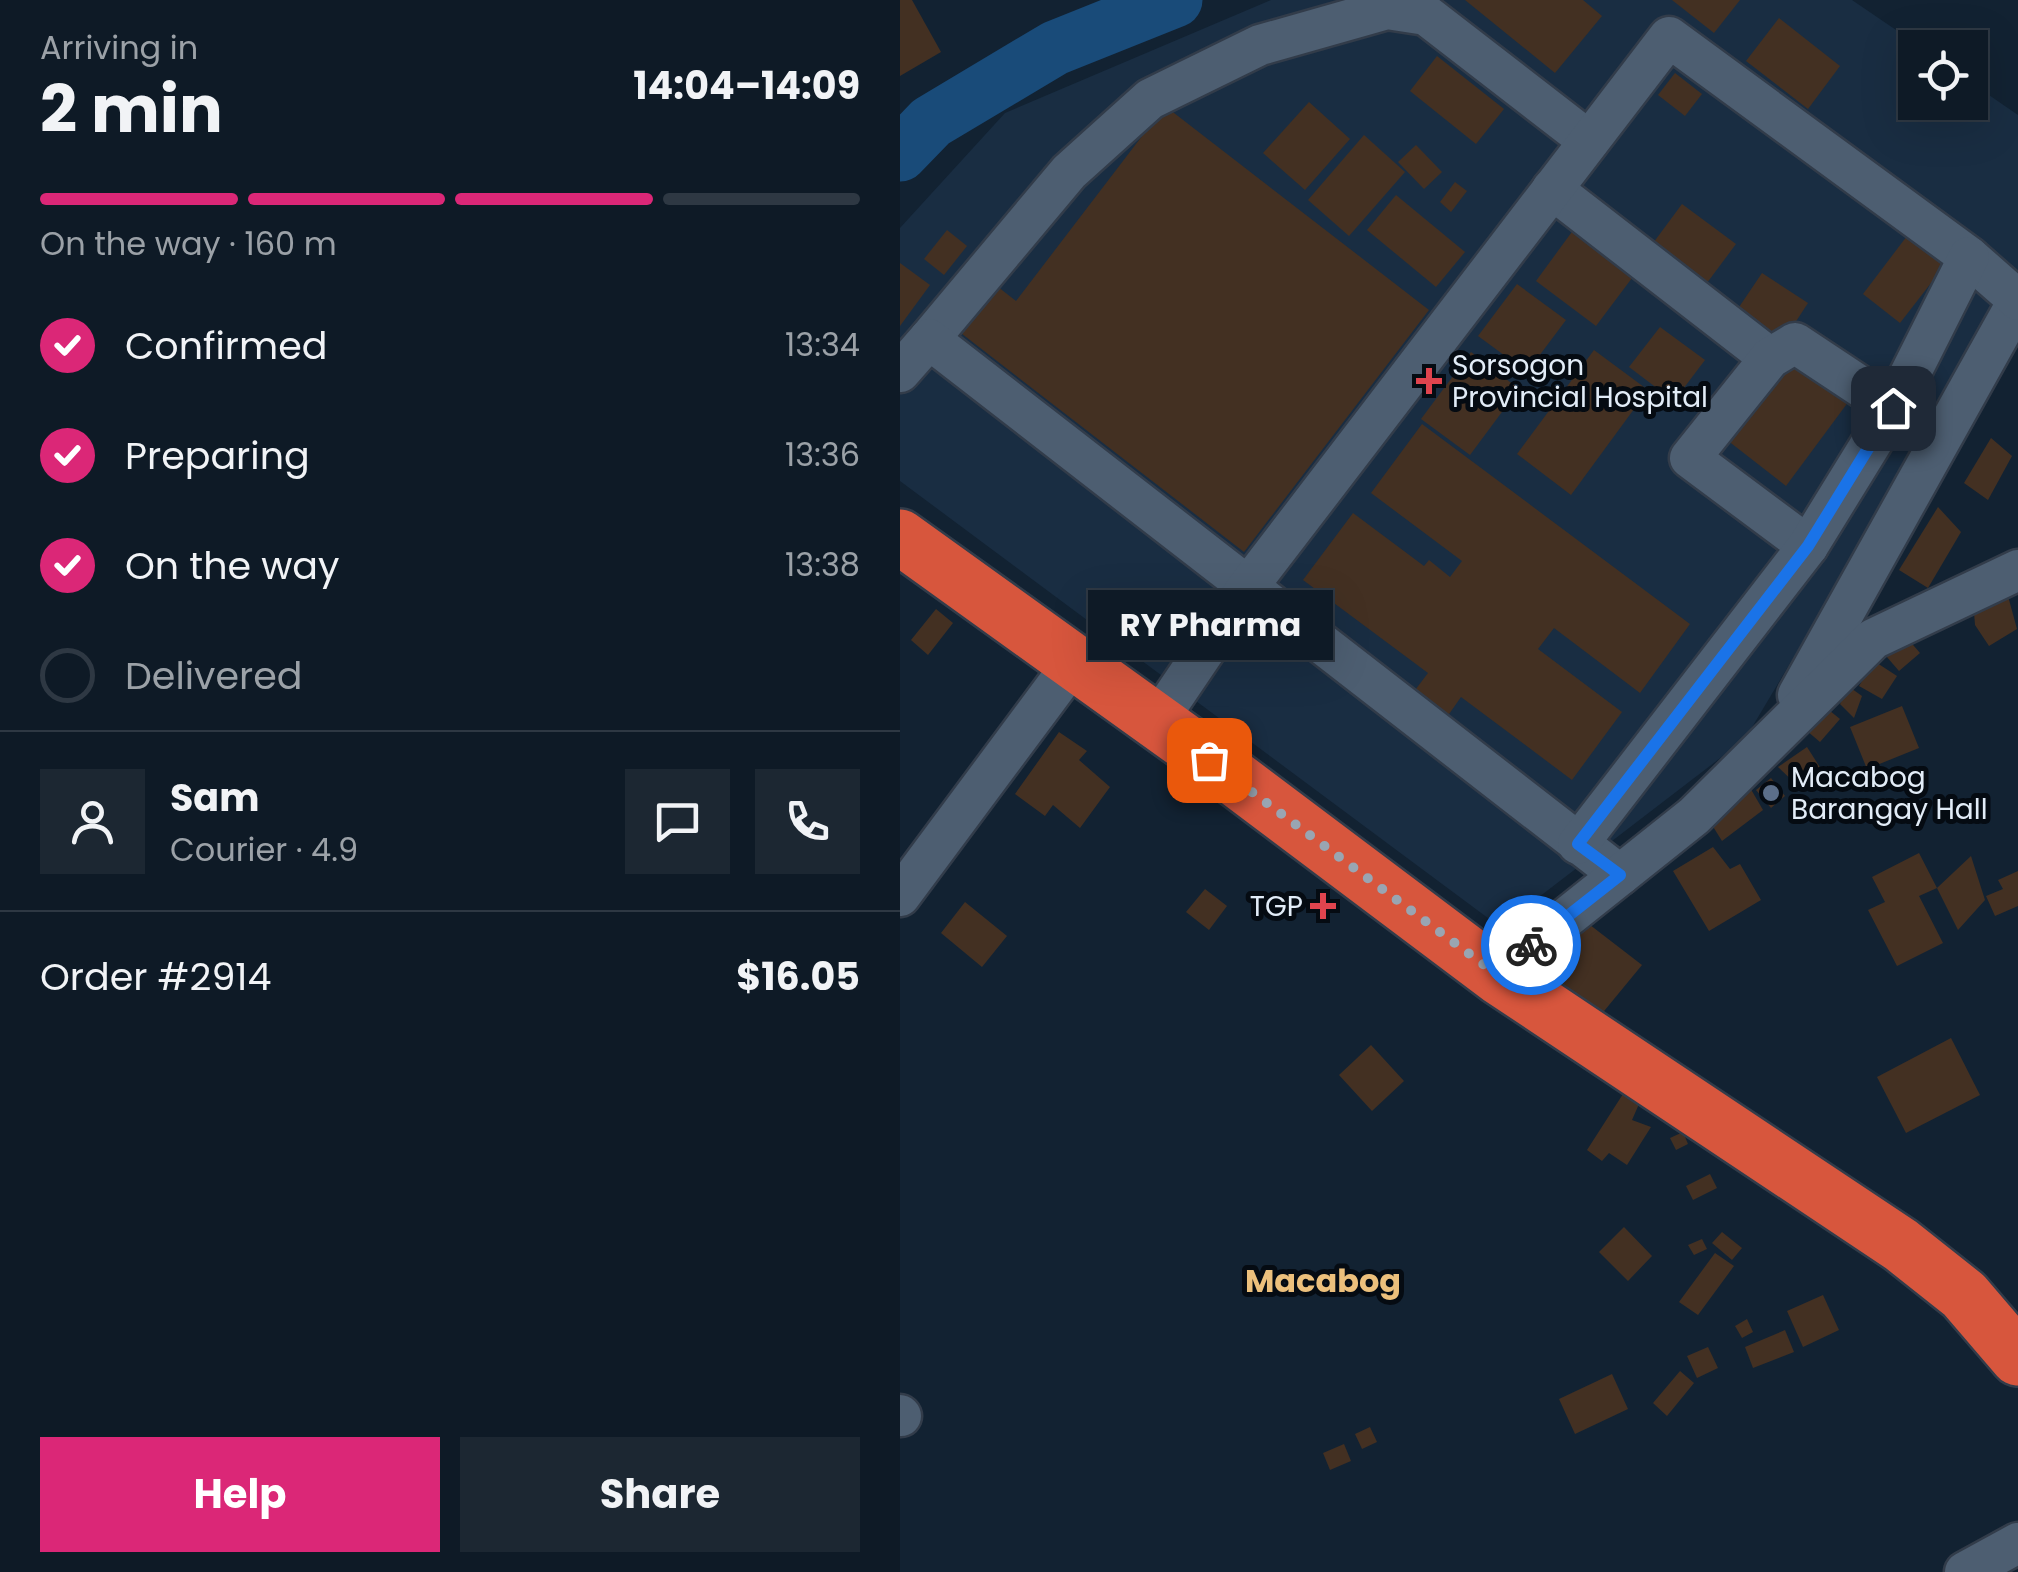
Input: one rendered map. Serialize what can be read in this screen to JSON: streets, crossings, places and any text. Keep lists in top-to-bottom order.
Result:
{
  "districts": ["Macabog"],
  "places": {
    "health": ["Sorsogon Provincial Hospital", "TGP"],
    "other": ["RY Pharma", "Macabog Barangay Hall"]
  },
  "page": {
    "heading": ["2 min", "Arriving in", "14:04–14:09"],
    "panel": [
      "Sam",
      "Courier · 4.9",
      "Order #2914",
      "$16.05"
    ],
    "bar": "On the way · 160 m",
    "list": [
      ["Confirmed", "13:34"],
      ["Preparing", "13:36"],
      ["On the way", "13:38"],
      "Delivered"
    ],
    "bubble": "RY Pharma",
    "buttons": ["Help", "Share"]
  }
}
